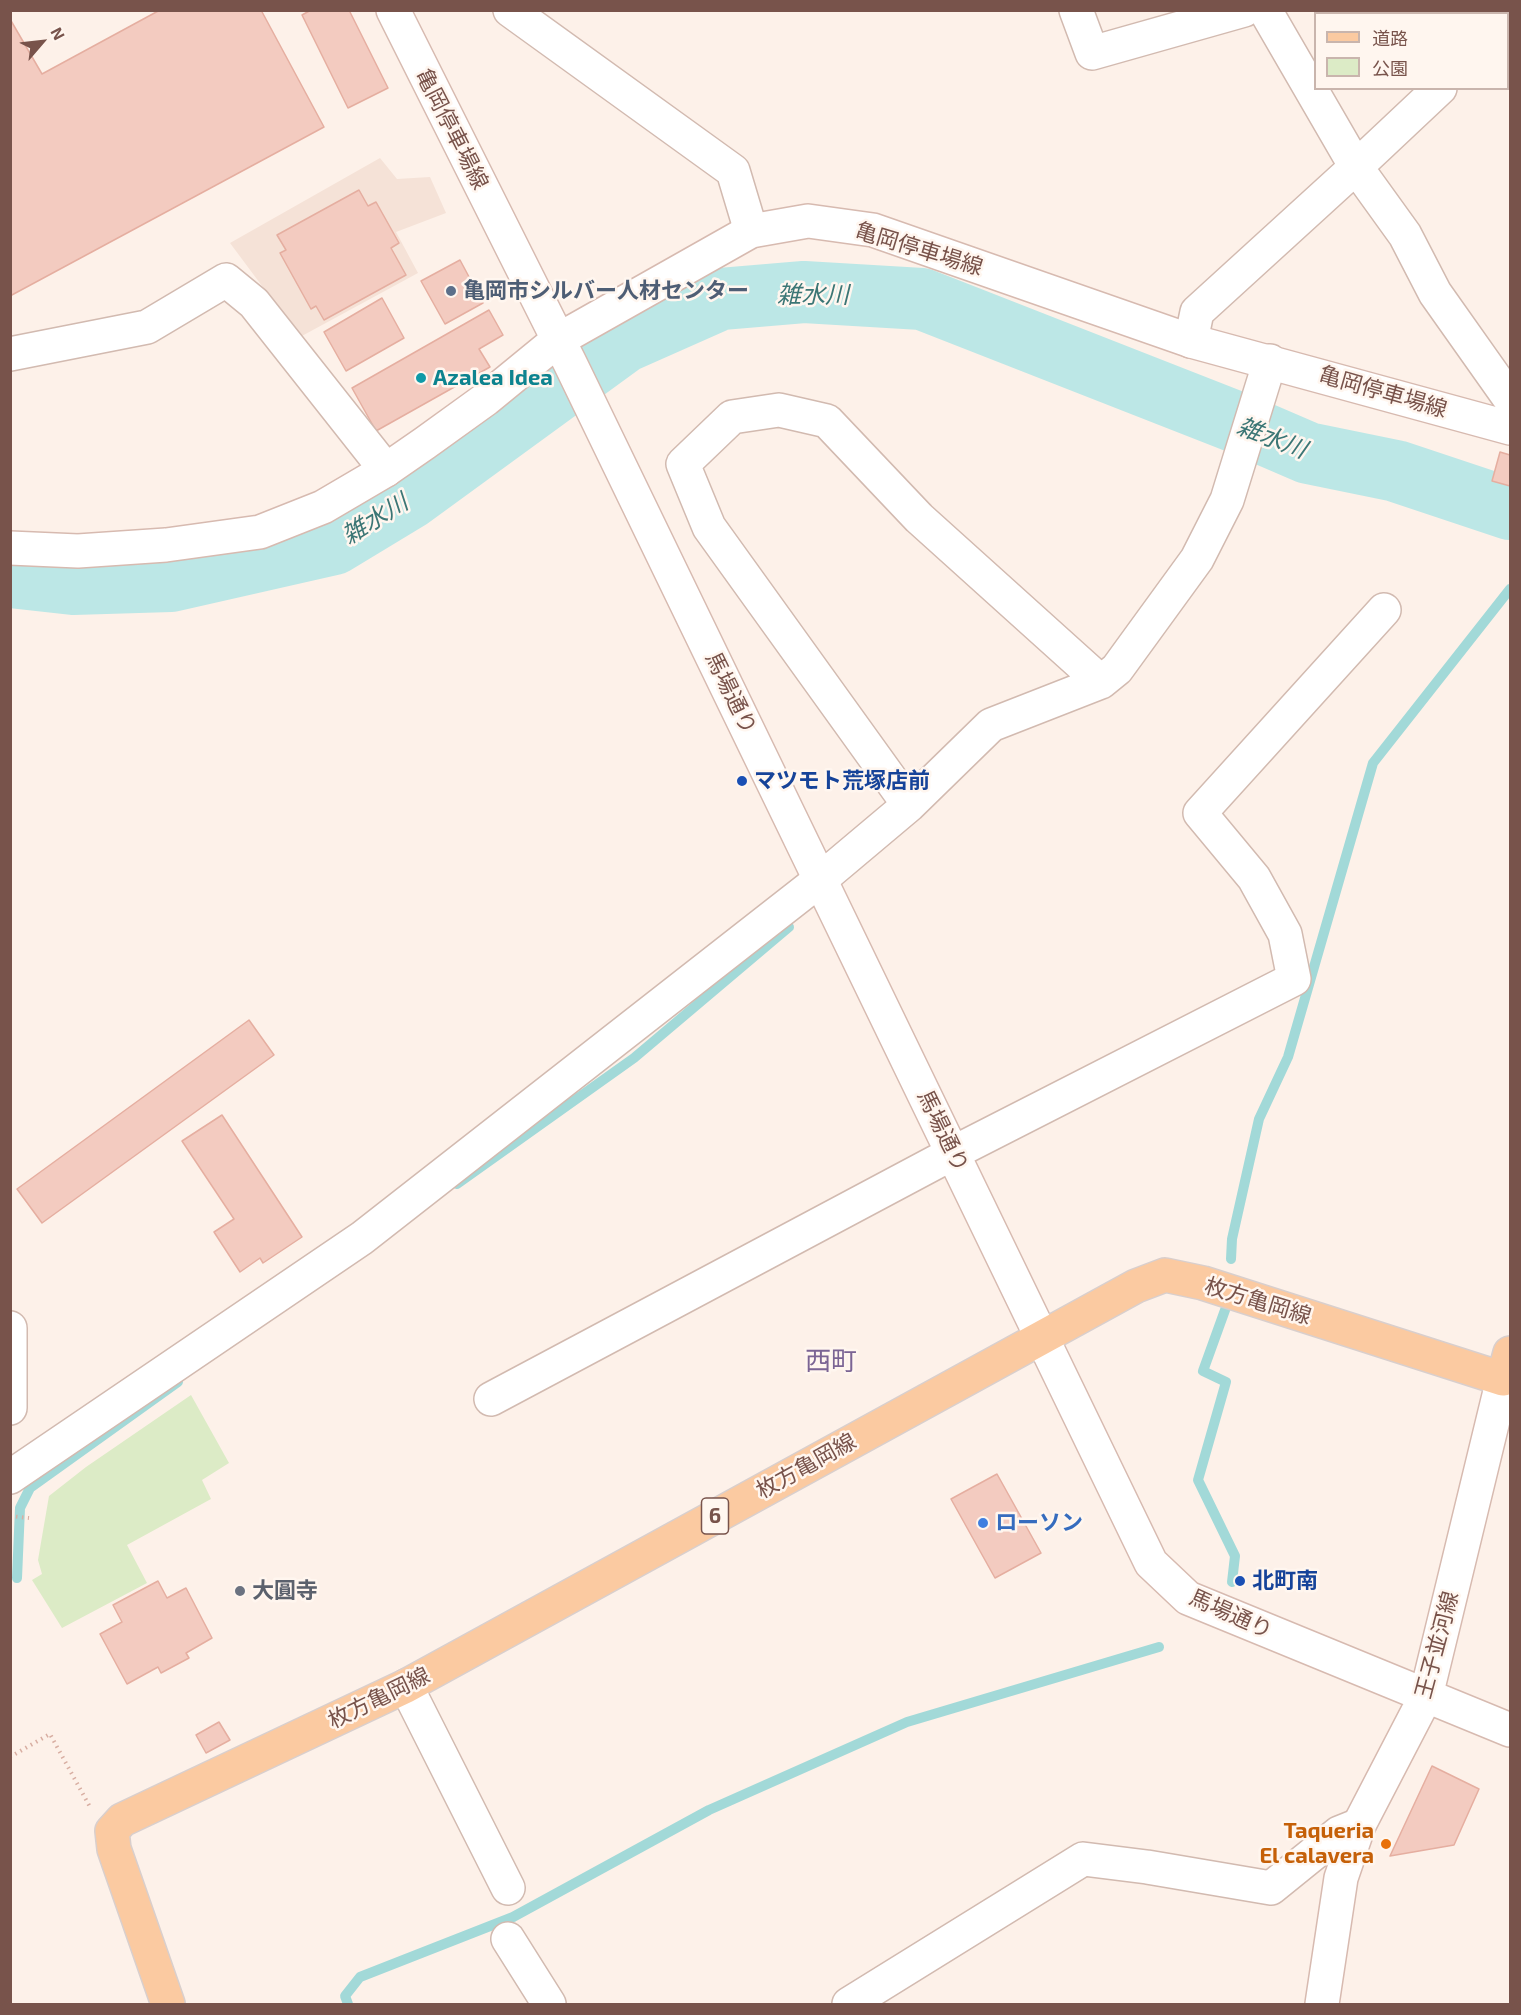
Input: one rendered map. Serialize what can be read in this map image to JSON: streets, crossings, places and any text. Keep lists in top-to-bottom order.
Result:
{
  "streets": {
    "main road": ["枚方亀岡線", "6"],
    "street": ["亀岡停車場線", "馬場通り", "王子並河線"]
  },
  "crossings": [
    ["亀岡停車場線", "馬場通り"],
    ["馬場通り", "枚方亀岡線"],
    ["馬場通り", "王子並河線"],
    ["枚方亀岡線", "王子並河線"]
  ],
  "districts": ["西町"],
  "water": ["雑水川"],
  "places": [
    "亀岡市シルバー人材センター",
    "Azalea Idea",
    "マツモト荒塚店前",
    "ローソン",
    "北町南",
    "大圓寺",
    "Taqueria El calavera"
  ],
  "legend": ["道路", "公園"],
  "north": "top right"
}
